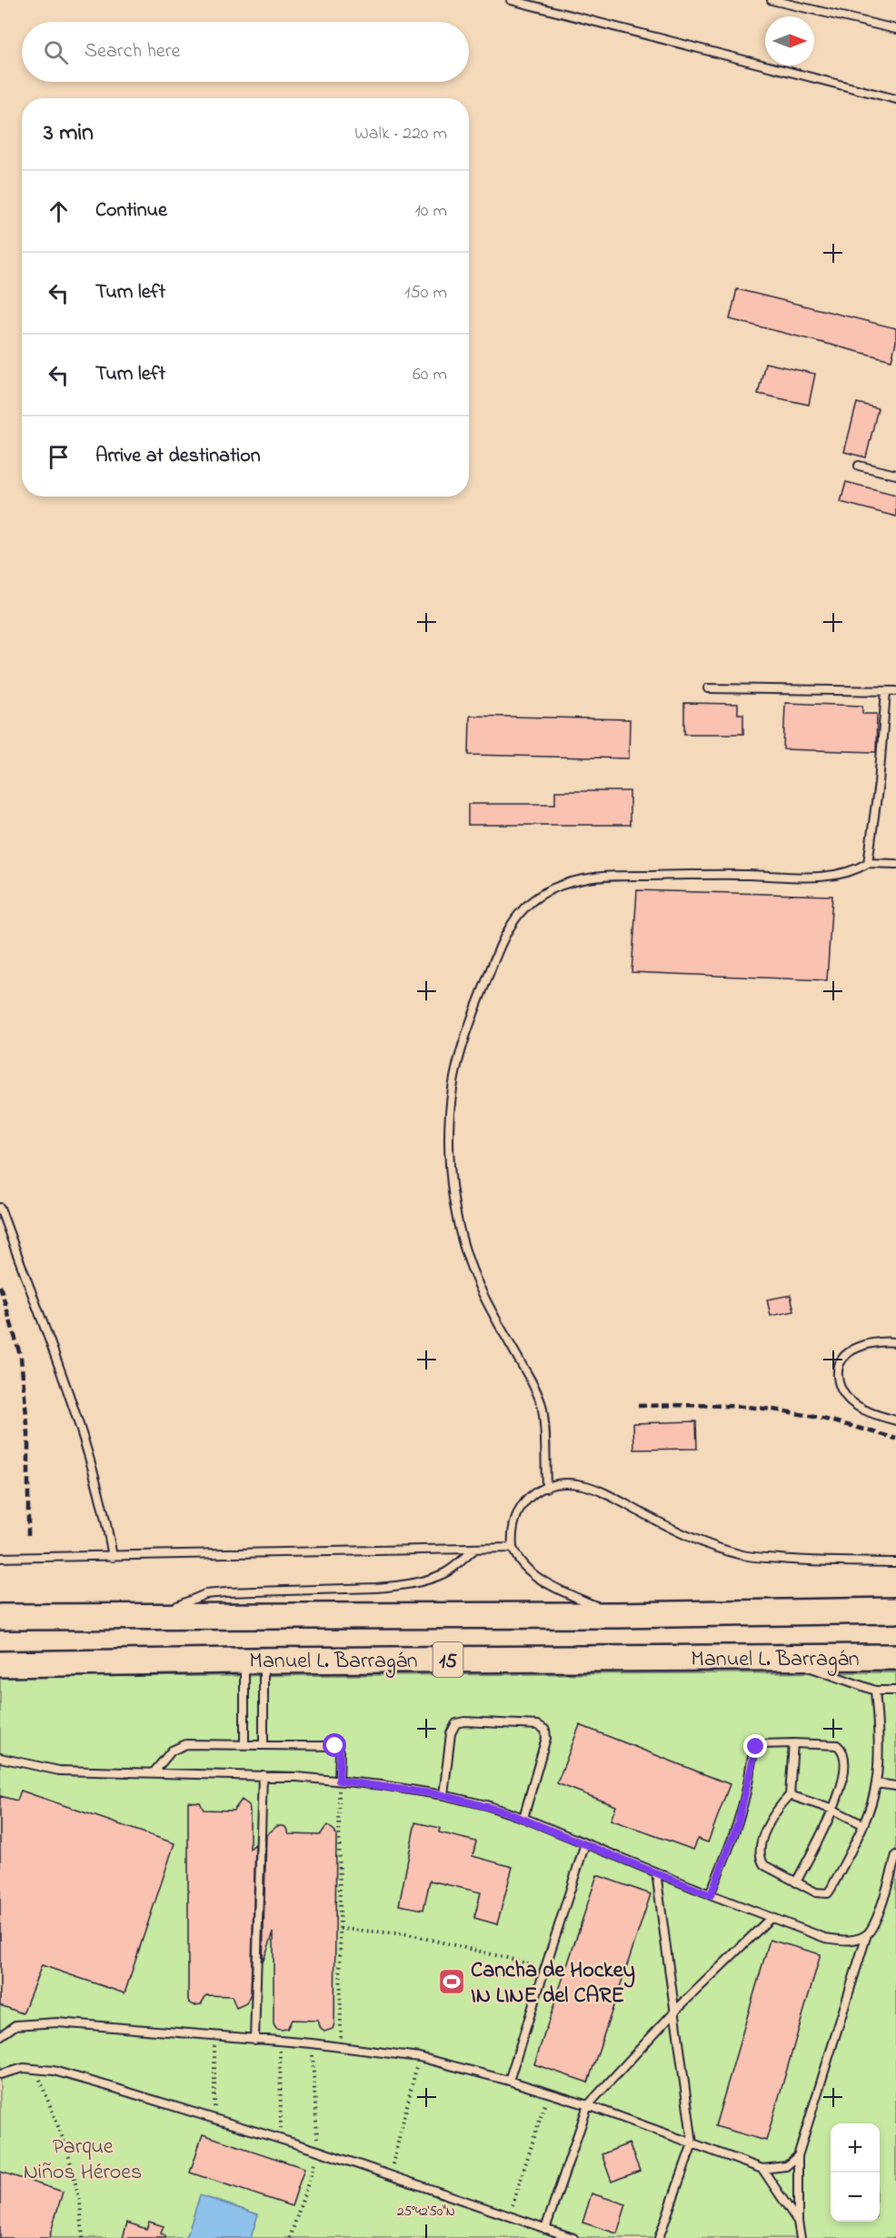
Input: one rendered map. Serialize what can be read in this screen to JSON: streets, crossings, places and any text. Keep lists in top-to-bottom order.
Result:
{
  "streets": {
    "highway": ["Manuel L. Barragán", "15"]
  },
  "parks": ["Parque Niños Héroes"],
  "places": {
    "sports": ["Cancha de Hockey IN LINE del CARE"]
  },
  "north": "right",
  "page": {
    "search": "Search here",
    "heading": ["3 min", "Walk · 220 m"],
    "list": [
      ["Continue", "10 m"],
      ["Turn left", "150 m"],
      ["Turn left", "60 m"],
      "Arrive at destination"
    ],
    "map_buttons": ["+", "−"]
  },
  "coordinates": ["25°42'50\"N"]
}
